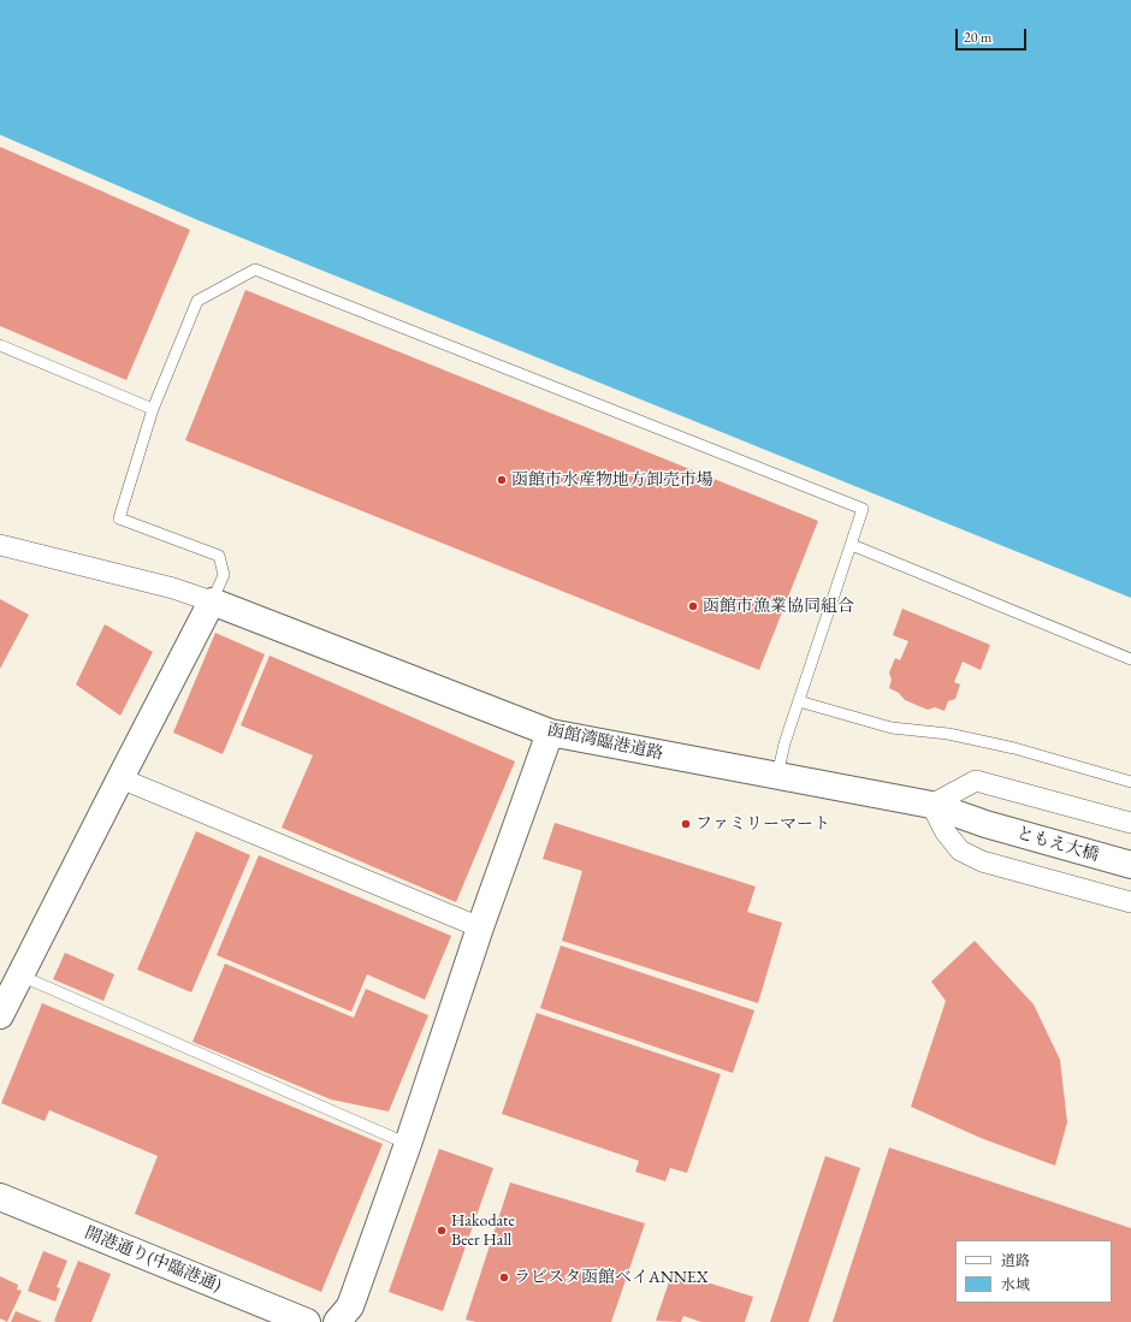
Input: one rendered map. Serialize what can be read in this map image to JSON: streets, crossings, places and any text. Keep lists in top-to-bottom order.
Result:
{
  "streets": {
    "street": ["函館湾臨港道路", "ともえ大橋", "開港通り(中臨港通)"]
  },
  "crossings": [
    ["函館湾臨港道路", "ともえ大橋"]
  ],
  "places": [
    "函館市水産物地方卸売市場",
    "函館市漁業協同組合",
    "ファミリーマート",
    "Hakodate Beer Hall",
    "ラビスタ函館ベイANNEX"
  ],
  "legend": ["道路", "水域"],
  "scale_bar": "20 m"
}
